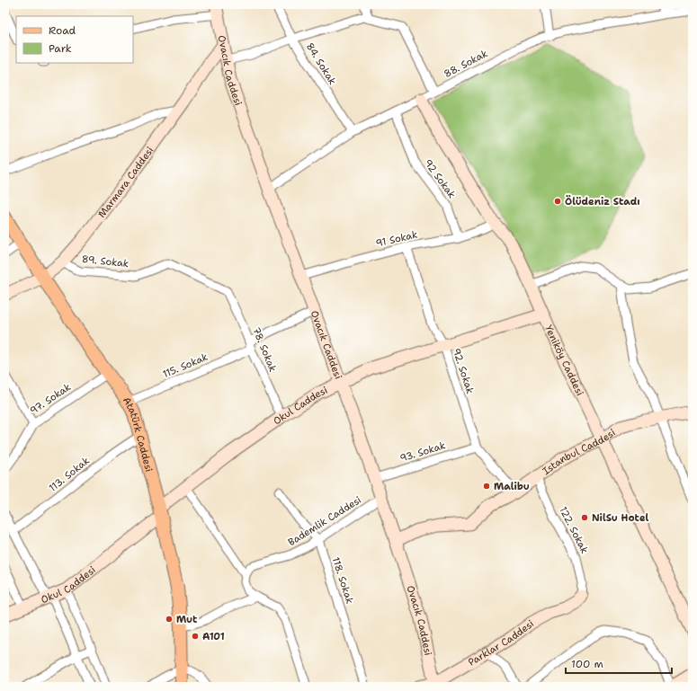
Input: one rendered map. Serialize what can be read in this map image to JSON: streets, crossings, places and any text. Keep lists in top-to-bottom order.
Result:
{
  "streets": {
    "main road": ["Atatürk Caddesi"],
    "street": [
      "84. Sokak",
      "88. Sokak",
      "Ovacık Caddesi",
      "92 Sokak",
      "Marmara Caddesi",
      "91 Sokak",
      "89. Sokak",
      "78. Sokak",
      "Yeniköy Caddesi",
      "115. Sokak",
      "92. Sokak",
      "97. Sokak",
      "Okul Caddesi",
      "Istanbul Caddesi",
      "93. Sokak",
      "113. Sokak",
      "Bademlik Caddesi",
      "122. Sokak",
      "118. Sokak",
      "Parklar Caddesi"
    ]
  },
  "crossings": [
    ["84. Sokak", "88. Sokak"],
    ["88. Sokak", "Ovacık Caddesi"],
    ["88. Sokak", "92 Sokak"],
    ["88. Sokak", "Yeniköy Caddesi"],
    ["Ovacık Caddesi", "Marmara Caddesi"],
    ["Ovacık Caddesi", "91 Sokak"],
    ["Ovacık Caddesi", "115. Sokak"],
    ["Ovacık Caddesi", "Okul Caddesi"],
    ["Ovacık Caddesi", "Istanbul Caddesi"],
    ["Ovacık Caddesi", "93. Sokak"],
    ["Ovacık Caddesi", "Bademlik Caddesi"],
    ["Ovacık Caddesi", "Parklar Caddesi"],
    ["92 Sokak", "91 Sokak"],
    ["Marmara Caddesi", "89. Sokak"],
    ["Marmara Caddesi", "Atatürk Caddesi"],
    ["91 Sokak", "Yeniköy Caddesi"],
    ["91 Sokak", "92. Sokak"],
    ["89. Sokak", "78. Sokak"],
    ["78. Sokak", "115. Sokak"],
    ["78. Sokak", "Okul Caddesi"],
    ["Yeniköy Caddesi", "Okul Caddesi"],
    ["Yeniköy Caddesi", "Istanbul Caddesi"],
    ["115. Sokak", "Atatürk Caddesi"],
    ["92. Sokak", "Okul Caddesi"],
    ["92. Sokak", "Istanbul Caddesi"],
    ["92. Sokak", "93. Sokak"],
    ["97. Sokak", "Atatürk Caddesi"],
    ["Okul Caddesi", "Atatürk Caddesi"],
    ["Atatürk Caddesi", "113. Sokak"],
    ["Istanbul Caddesi", "122. Sokak"],
    ["Bademlik Caddesi", "118. Sokak"],
    ["122. Sokak", "Parklar Caddesi"]
  ],
  "places": [
    "Ölüdeniz Stadı",
    "Malibu",
    "NilSu Hotel",
    "Mut",
    "A101"
  ],
  "legend": ["Road", "Park"],
  "scale_bar": "100 m"
}
